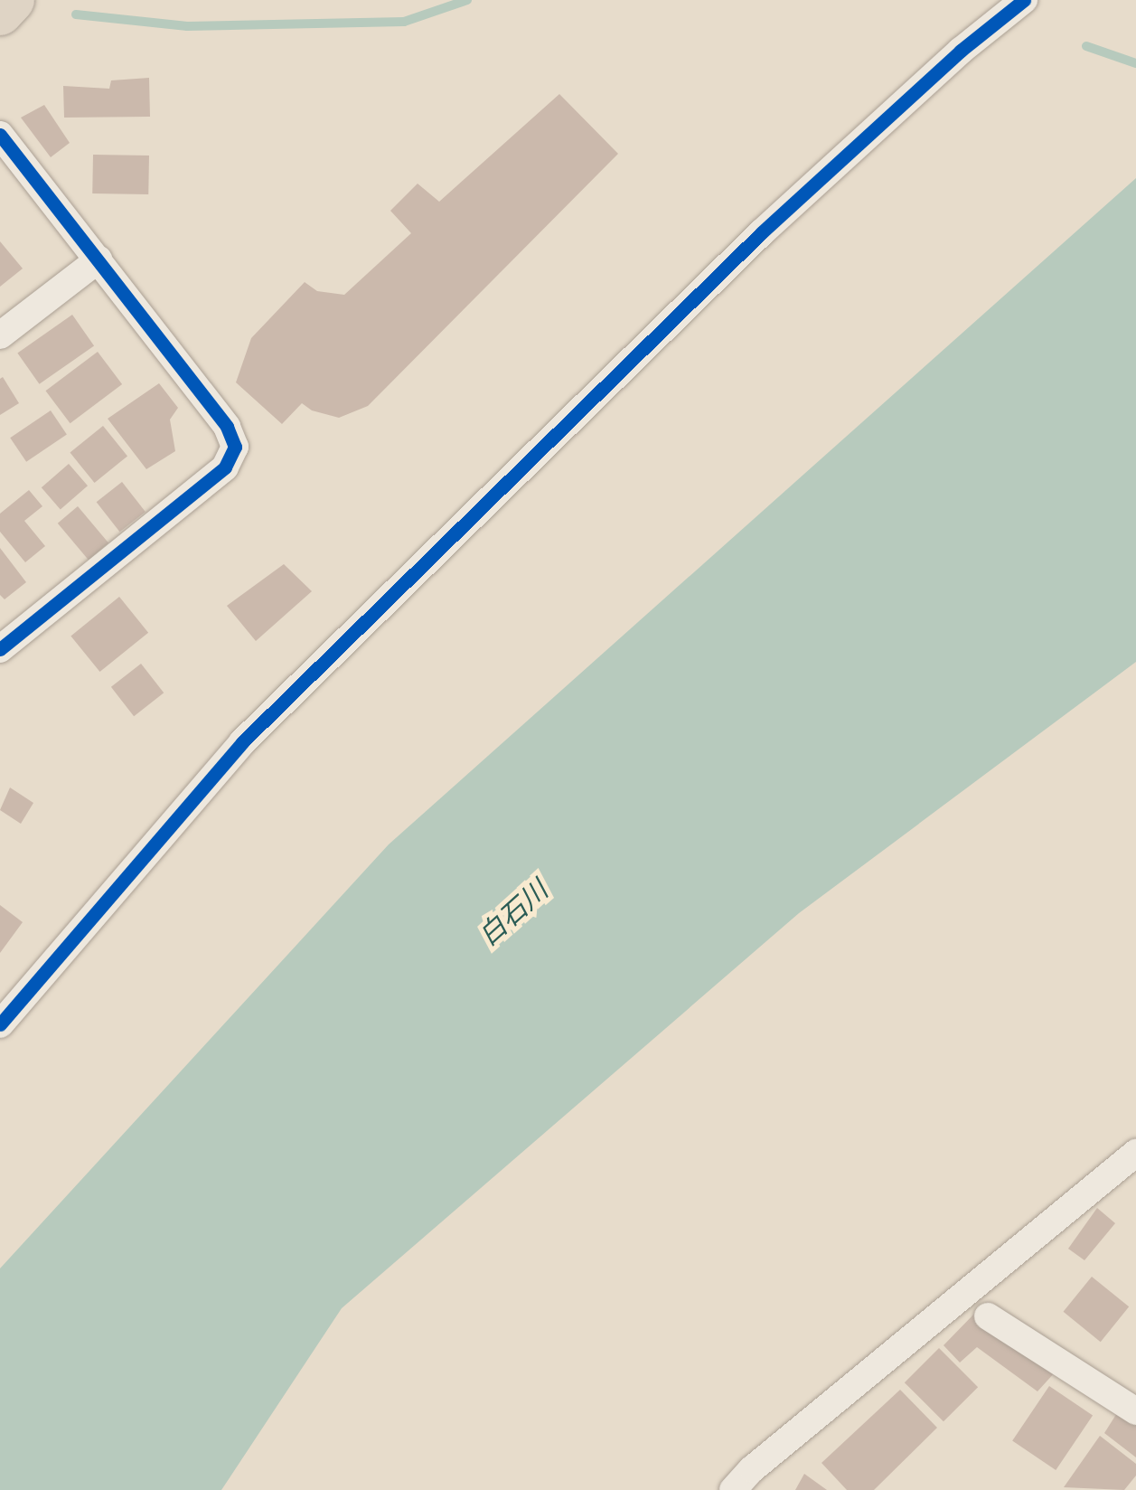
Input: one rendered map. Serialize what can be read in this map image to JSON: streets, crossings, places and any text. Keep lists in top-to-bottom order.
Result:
{
  "water": ["白石川"]
}
